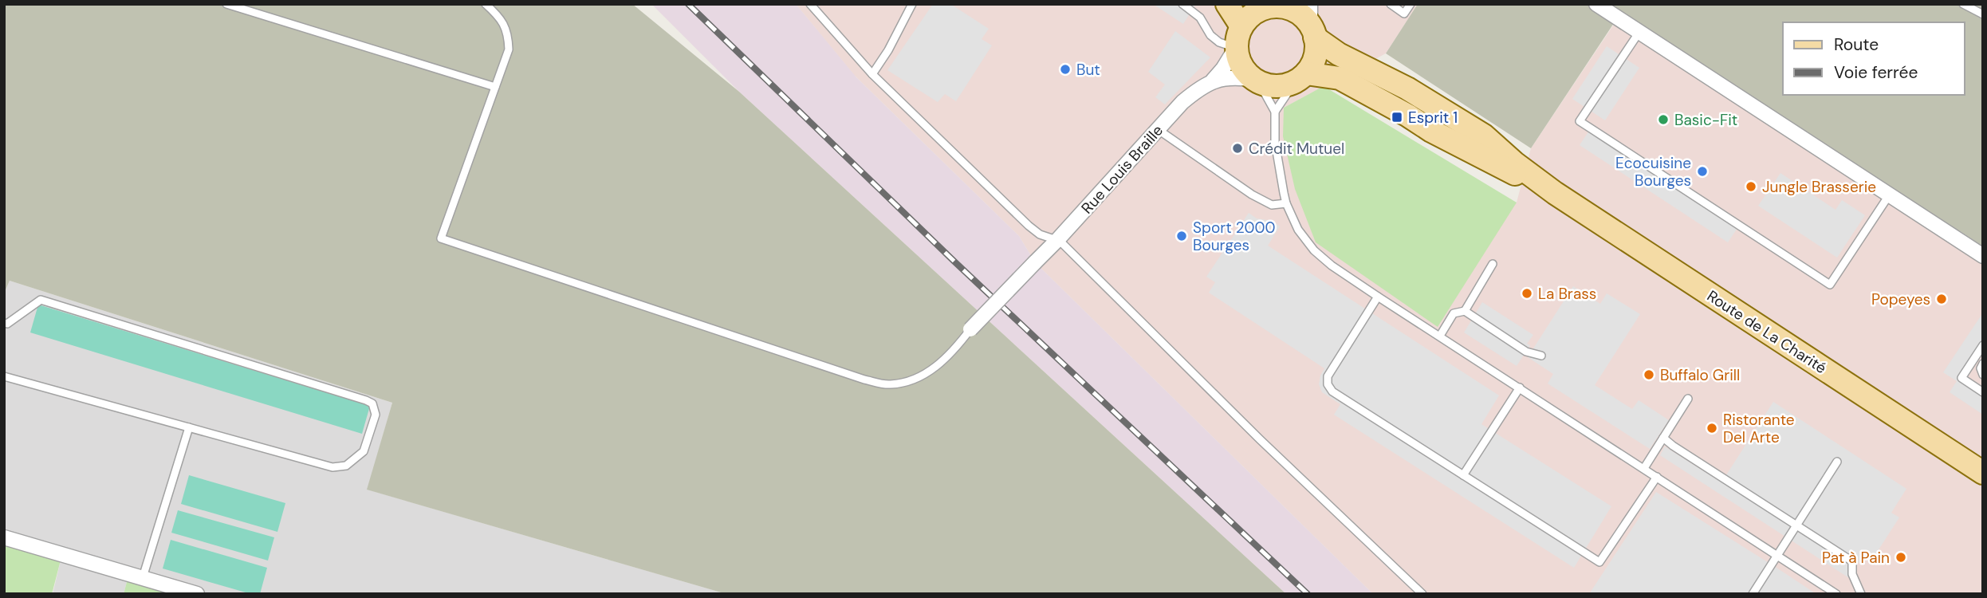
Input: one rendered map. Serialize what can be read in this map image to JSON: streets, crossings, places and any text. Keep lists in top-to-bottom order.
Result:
{
  "streets": {
    "main road": ["Route de La Charité"],
    "street": ["Rue Louis Braille"]
  },
  "crossings": [
    ["Rue Louis Braille", "Route de La Charité"]
  ],
  "places": {
    "other": [
      "But",
      "Basic-Fit",
      "Crédit Mutuel",
      "Ecocuisine Bourges",
      "Jungle Brasserie",
      "Sport 2000 Bourges",
      "La Brass",
      "Popeyes",
      "Buffalo Grill",
      "Ristorante Del Arte",
      "Pat à Pain"
    ],
    "transit": ["Esprit 1"]
  },
  "legend": ["Route", "Voie ferrée"]
}
